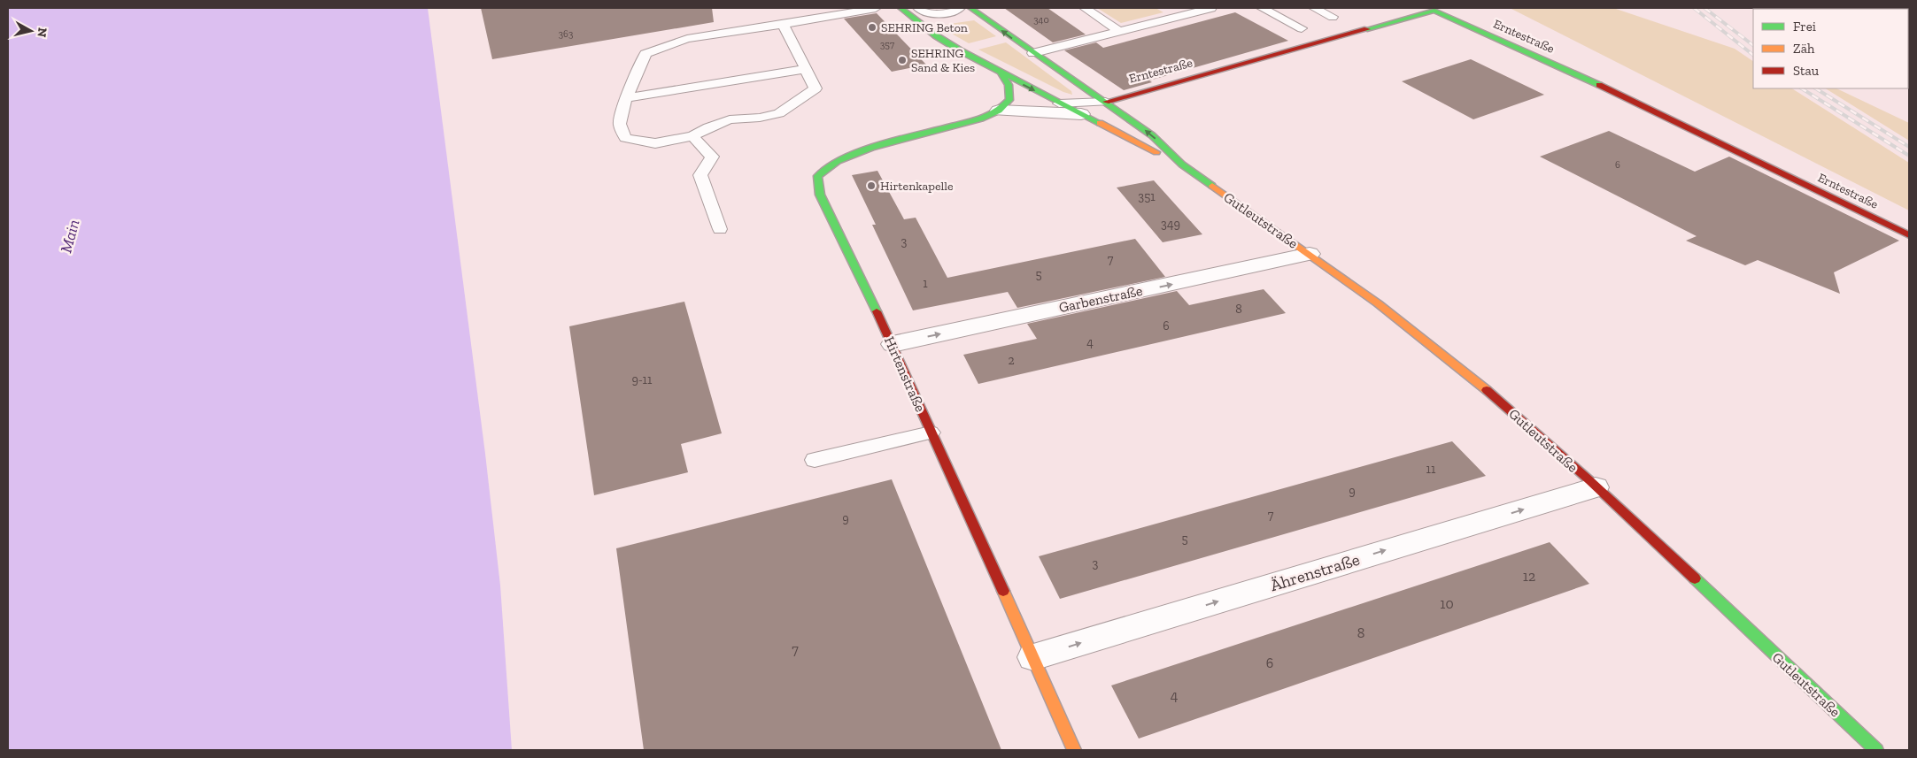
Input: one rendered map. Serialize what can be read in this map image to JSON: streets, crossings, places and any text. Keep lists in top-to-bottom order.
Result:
{
  "streets": {
    "street": [
      "Erntestraße",
      "Gutleutstraße",
      "Garbenstraße",
      "Hirtenstraße",
      "Ährenstraße"
    ]
  },
  "crossings": [
    ["Erntestraße", "Gutleutstraße"],
    ["Gutleutstraße", "Garbenstraße"],
    ["Gutleutstraße", "Hirtenstraße"],
    ["Gutleutstraße", "Ährenstraße"],
    ["Garbenstraße", "Hirtenstraße"],
    ["Hirtenstraße", "Ährenstraße"]
  ],
  "one_way": ["Garbenstraße", "Ährenstraße"],
  "water": ["Main"],
  "places": ["SEHRING Beton", "SEHRING Sand & Kies", "Hirtenkapelle"],
  "house_numbers": [
    "340",
    "363",
    "357",
    "6",
    "351",
    "349",
    "3",
    "7",
    "5",
    "1",
    "8",
    "6",
    "4",
    "2",
    "9-11",
    "11",
    "9",
    "7",
    "9",
    "5",
    "3",
    "12",
    "10",
    "8",
    "7",
    "6",
    "4"
  ],
  "legend": ["Frei", "Zäh", "Stau"],
  "north": "right"
}
